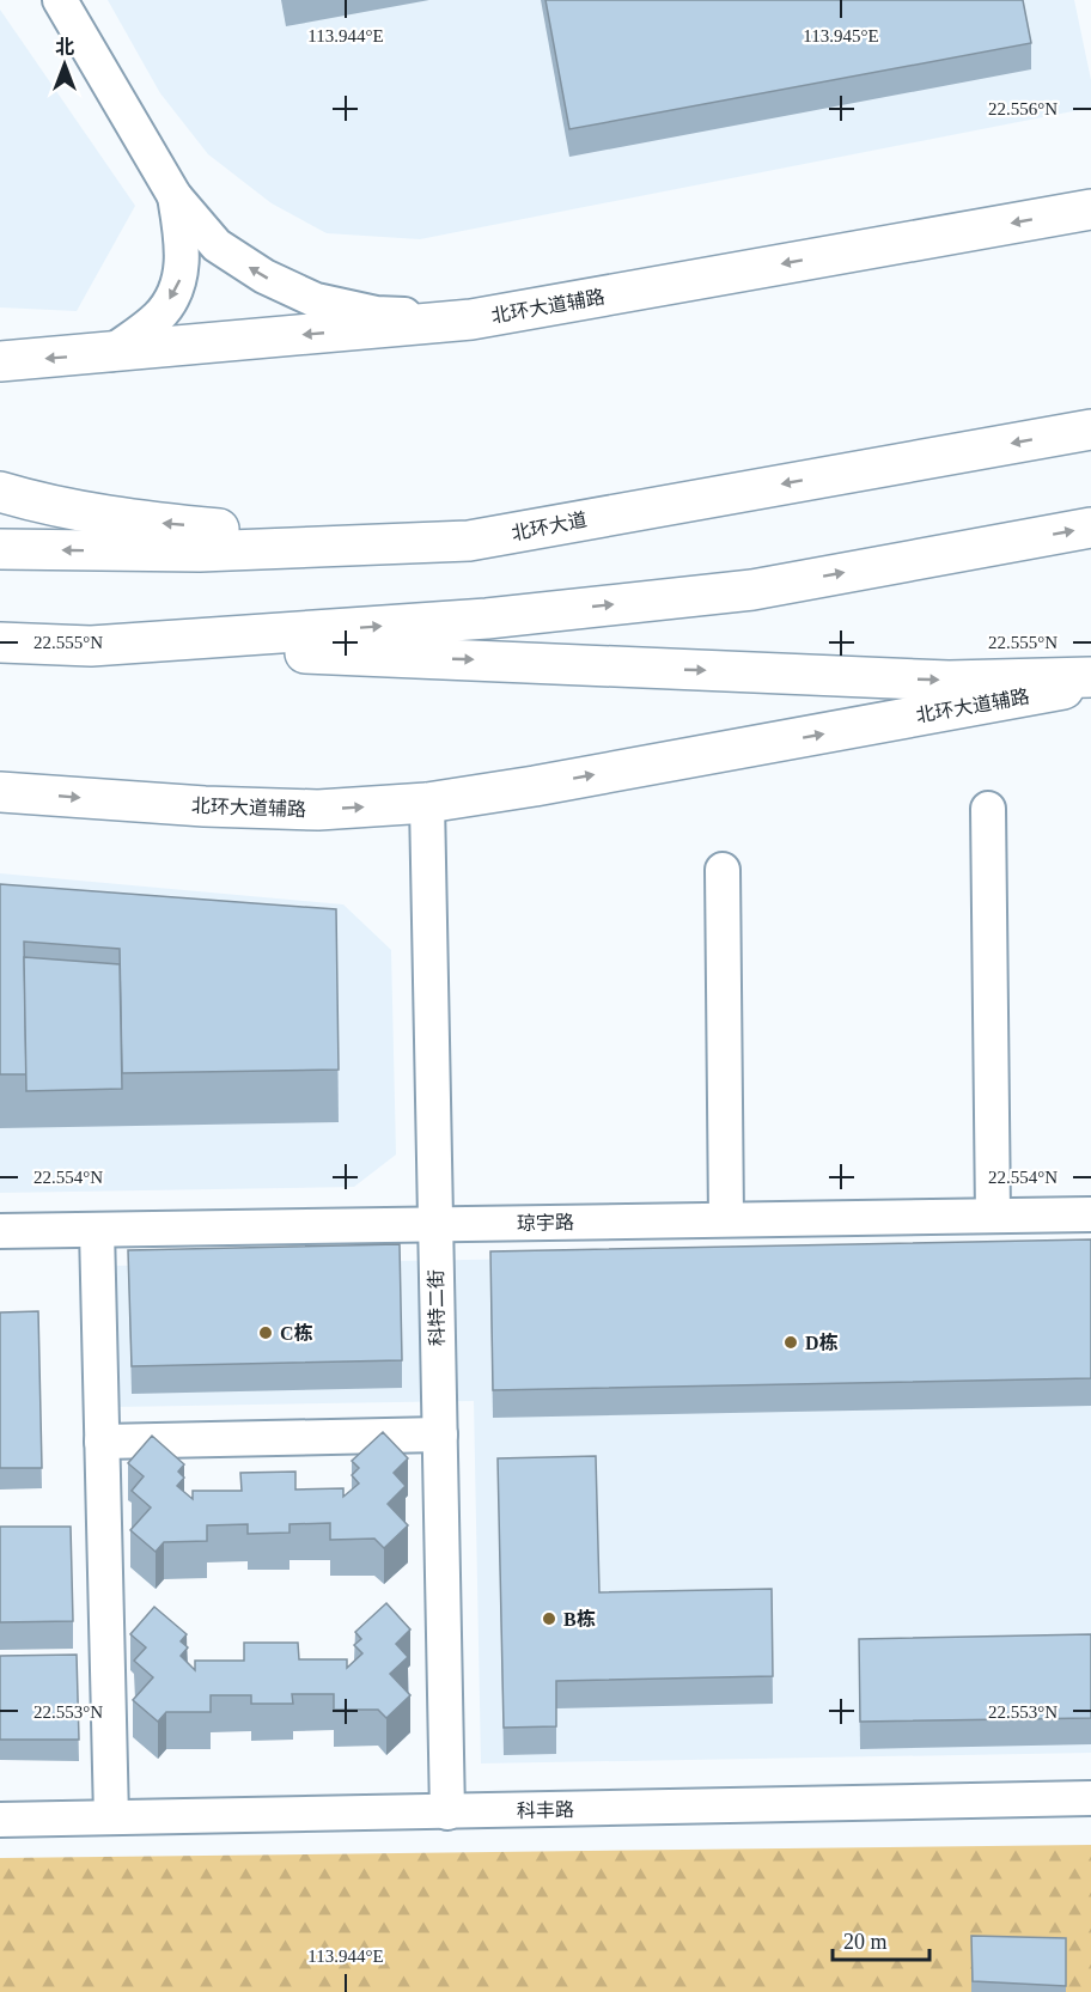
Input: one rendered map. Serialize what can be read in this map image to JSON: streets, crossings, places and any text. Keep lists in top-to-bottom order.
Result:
{
  "streets": {
    "main road": ["北环大道辅路", "北环大道"],
    "street": ["琼宇路", "科特二街", "科丰路"]
  },
  "crossings": [
    ["北环大道辅路", "科特二街"],
    ["琼宇路", "科特二街"],
    ["科特二街", "科丰路"]
  ],
  "places": ["C栋", "D栋", "B栋"],
  "scale_bar": "20 m",
  "north": "top",
  "coordinates": [
    "113.944°E",
    "113.945°E",
    "22.556°N",
    "22.555°N",
    "22.554°N",
    "22.553°N"
  ]
}
